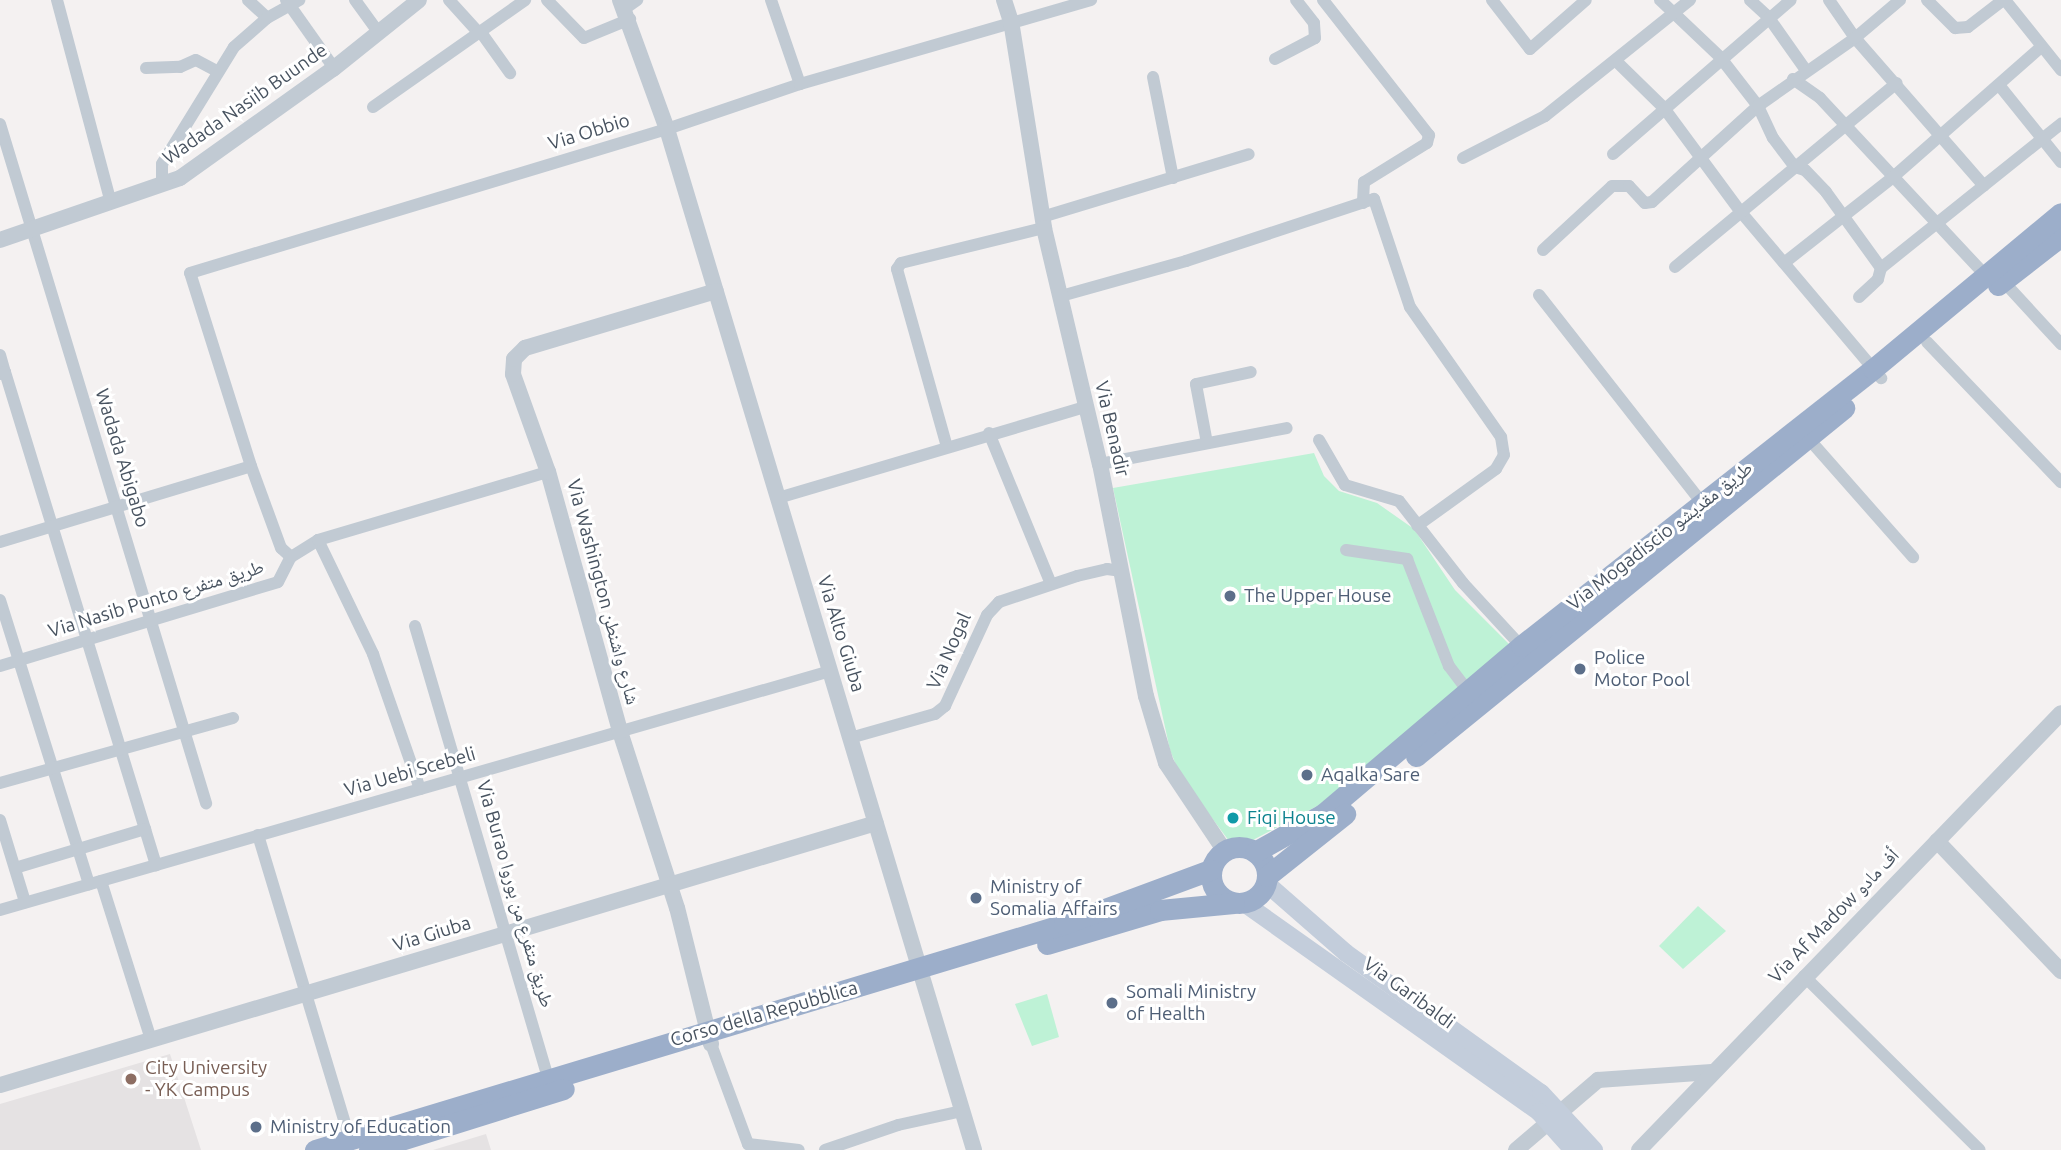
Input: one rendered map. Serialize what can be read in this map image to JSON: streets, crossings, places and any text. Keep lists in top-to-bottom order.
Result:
{
  "streets": {
    "highway": ["Via Mogadiscio طريق مقديشو"],
    "main road": ["Via Garibaldi"],
    "street": [
      "Wadada Nasiib Buunde",
      "Via Obbio",
      "Via Benadir",
      "Wadada Abigabo",
      "Via Washington شارع واشنطن",
      "Via Nasib Punto طريق متفرع",
      "Via Alto Giuba",
      "Via Nogal",
      "Via Uebi Scebeli",
      "Via Burao طريق متفرع من بوروا",
      "Via Af Madow أف مادو",
      "Via Giuba"
    ]
  },
  "crossings": [
    ["Wadada Nasiib Buunde", "Wadada Abigabo"],
    ["Via Obbio", "Via Benadir"],
    ["Via Obbio", "Via Alto Giuba"],
    ["Via Benadir", "Via Mogadiscio طريق مقديشو"],
    ["Via Benadir", "Via Nogal"],
    ["Via Benadir", "Via Garibaldi"],
    ["Wadada Abigabo", "Via Nasib Punto طريق متفرع"],
    ["Via Mogadiscio طريق مقديشو", "Via Garibaldi"],
    ["Via Washington شارع واشنطن", "Via Nasib Punto طريق متفرع"],
    ["Via Washington شارع واشنطن", "Via Alto Giuba"],
    ["Via Washington شارع واشنطن", "Via Uebi Scebeli"],
    ["Via Washington شارع واشنطن", "Via Giuba"],
    ["Via Alto Giuba", "Via Nogal"],
    ["Via Alto Giuba", "Via Uebi Scebeli"],
    ["Via Alto Giuba", "Via Giuba"],
    ["Via Uebi Scebeli", "Via Burao طريق متفرع من بوروا"],
    ["Via Burao طريق متفرع من بوروا", "Via Giuba"]
  ],
  "places": [
    "The Upper House",
    "Police Motor Pool",
    "Aqalka Sare",
    "Fiqi House",
    "Ministry of Somalia Affairs",
    "Somali Ministry of Health",
    "City University - YK Campus",
    "Ministry of Education"
  ]
}
